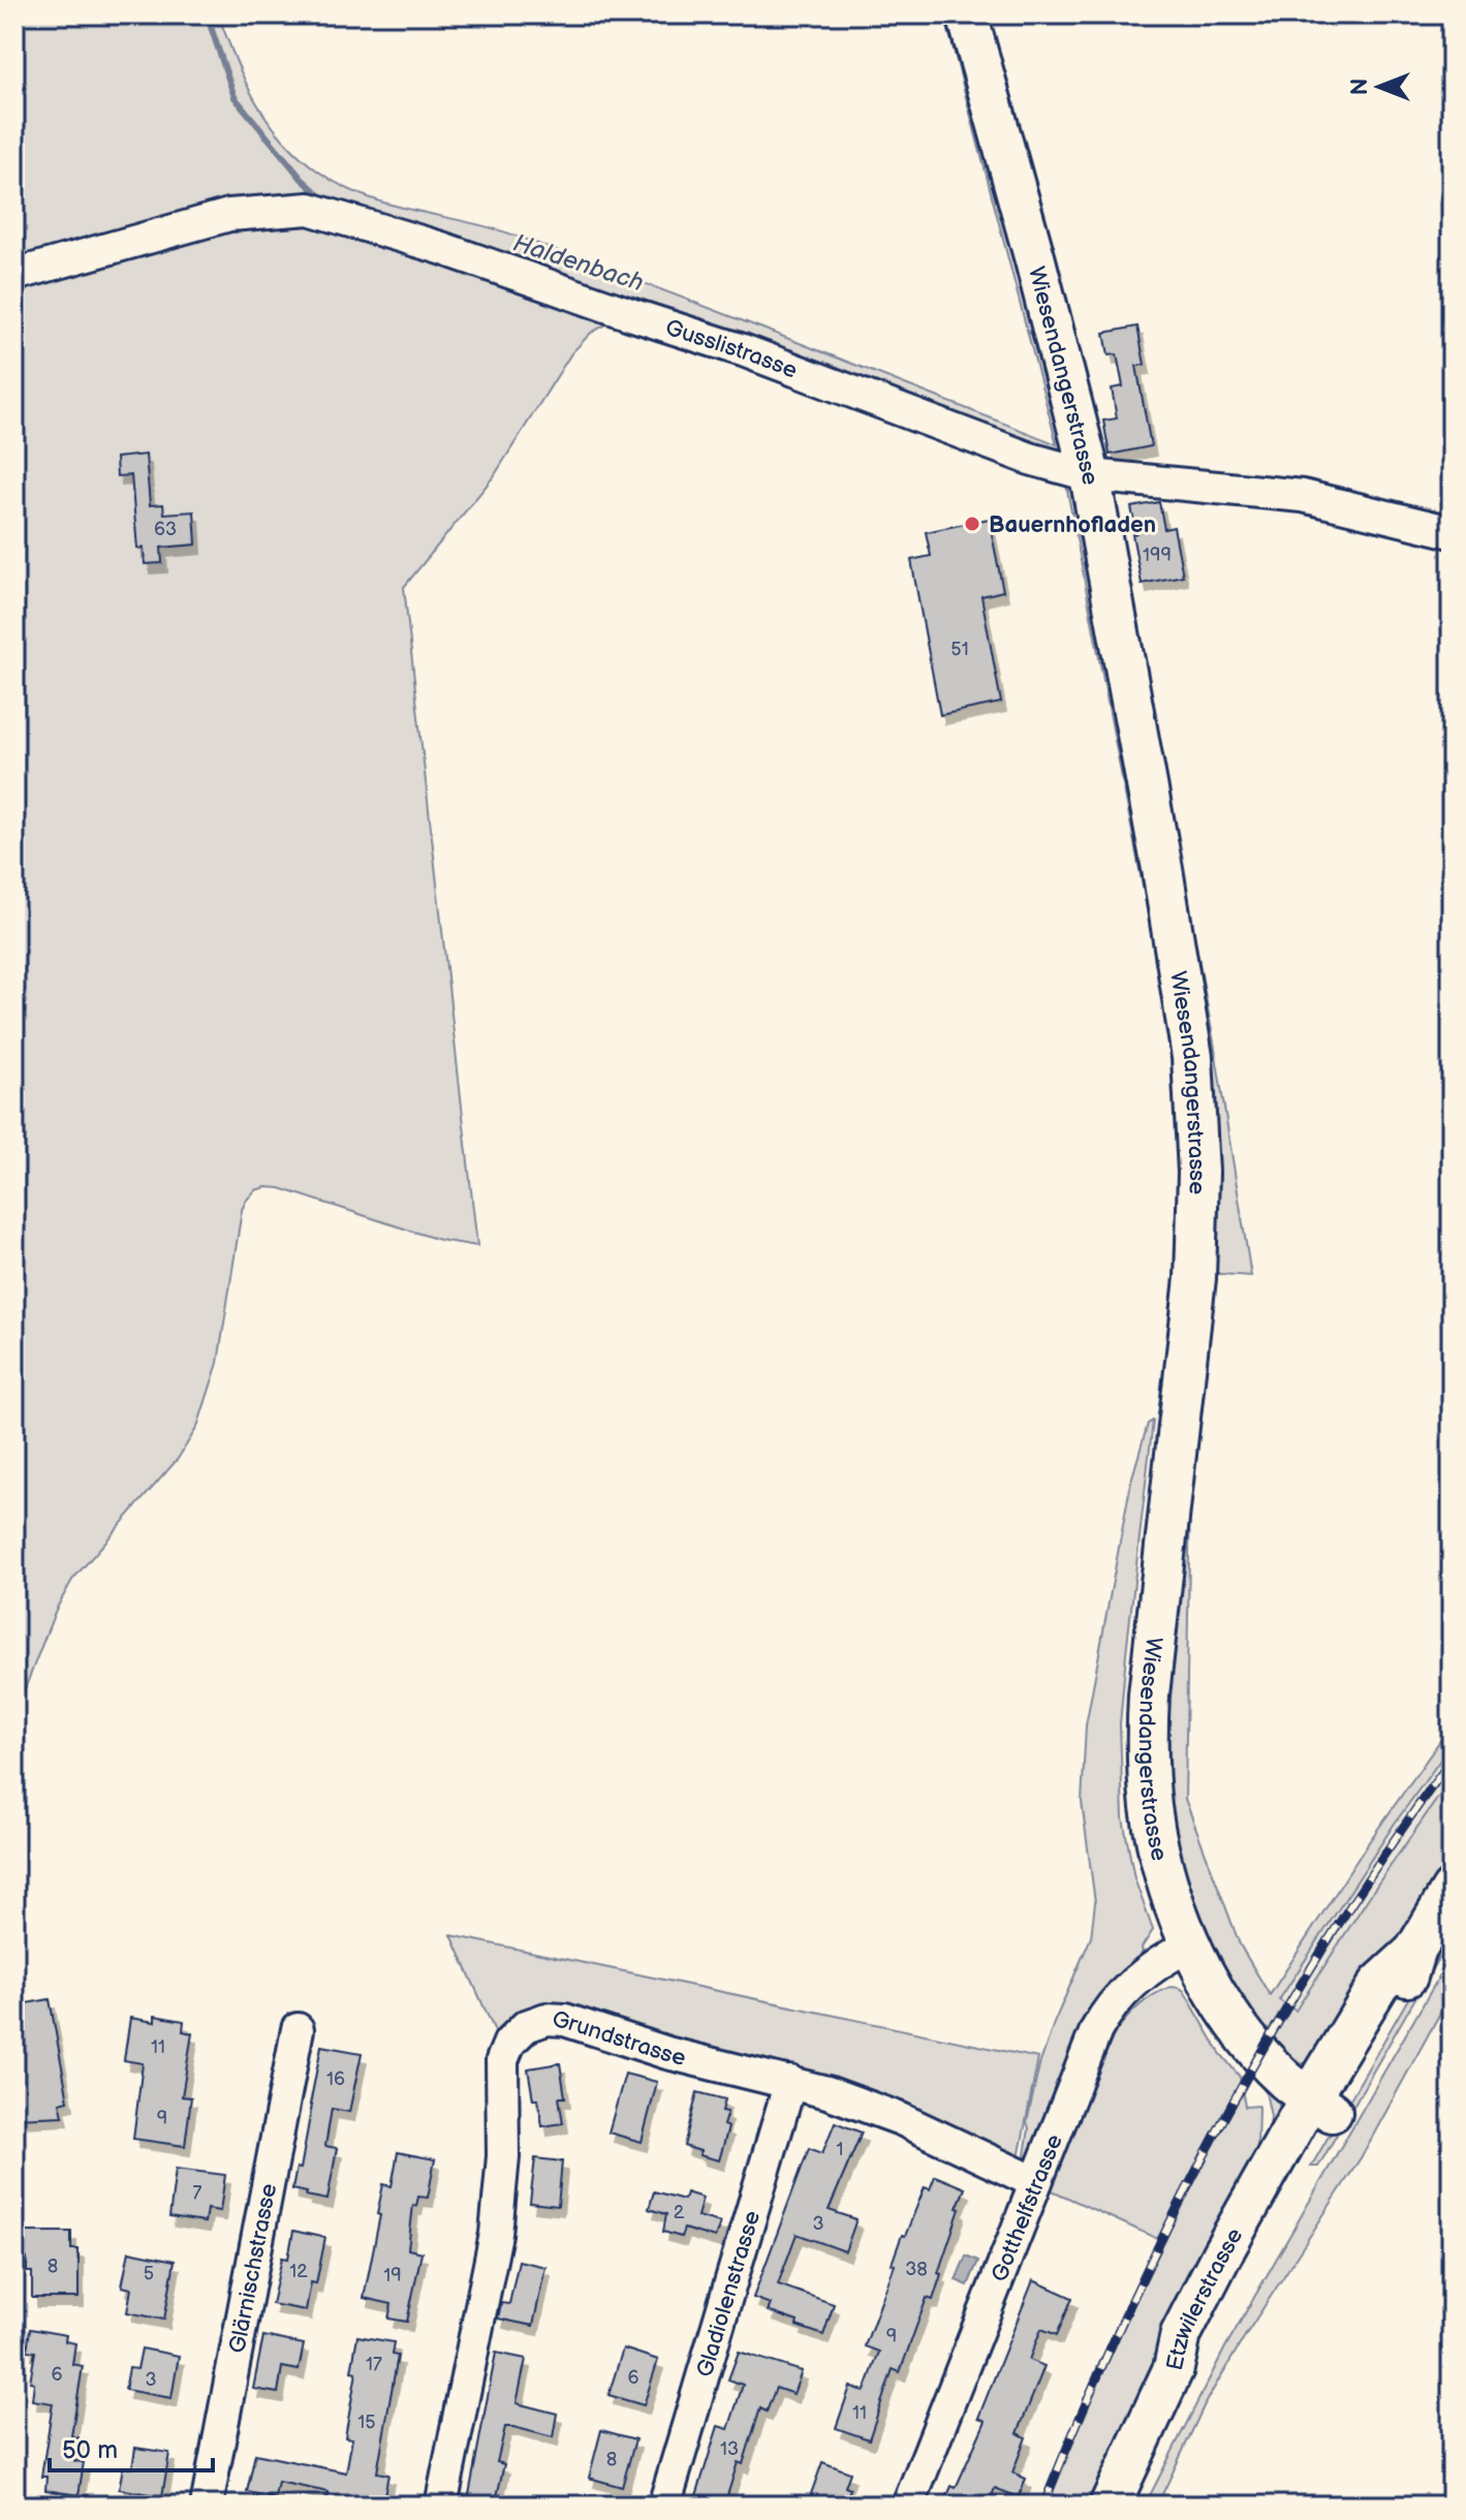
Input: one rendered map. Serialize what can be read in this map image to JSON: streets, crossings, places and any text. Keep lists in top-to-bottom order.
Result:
{
  "streets": {
    "main road": ["Wiesendangerstrasse", "Etzwilerstrasse"],
    "street": [
      "Gusslistrasse",
      "Grundstrasse",
      "Gotthelfstrasse",
      "Glärnischstrasse",
      "Gladiolenstrasse"
    ]
  },
  "crossings": [
    ["Gusslistrasse", "Wiesendangerstrasse"],
    ["Wiesendangerstrasse", "Gotthelfstrasse"],
    ["Wiesendangerstrasse", "Etzwilerstrasse"],
    ["Grundstrasse", "Gotthelfstrasse"],
    ["Grundstrasse", "Gladiolenstrasse"]
  ],
  "water": ["Haldenbach"],
  "places": ["Bauernhofladen"],
  "house_numbers": [
    "63",
    "199",
    "51",
    "11",
    "16",
    "9",
    "1",
    "7",
    "2",
    "3",
    "8",
    "38",
    "12",
    "5",
    "19",
    "9",
    "17",
    "6",
    "6",
    "3",
    "11",
    "15",
    "13",
    "8"
  ],
  "scale_bar": "50 m",
  "north": "left"
}
